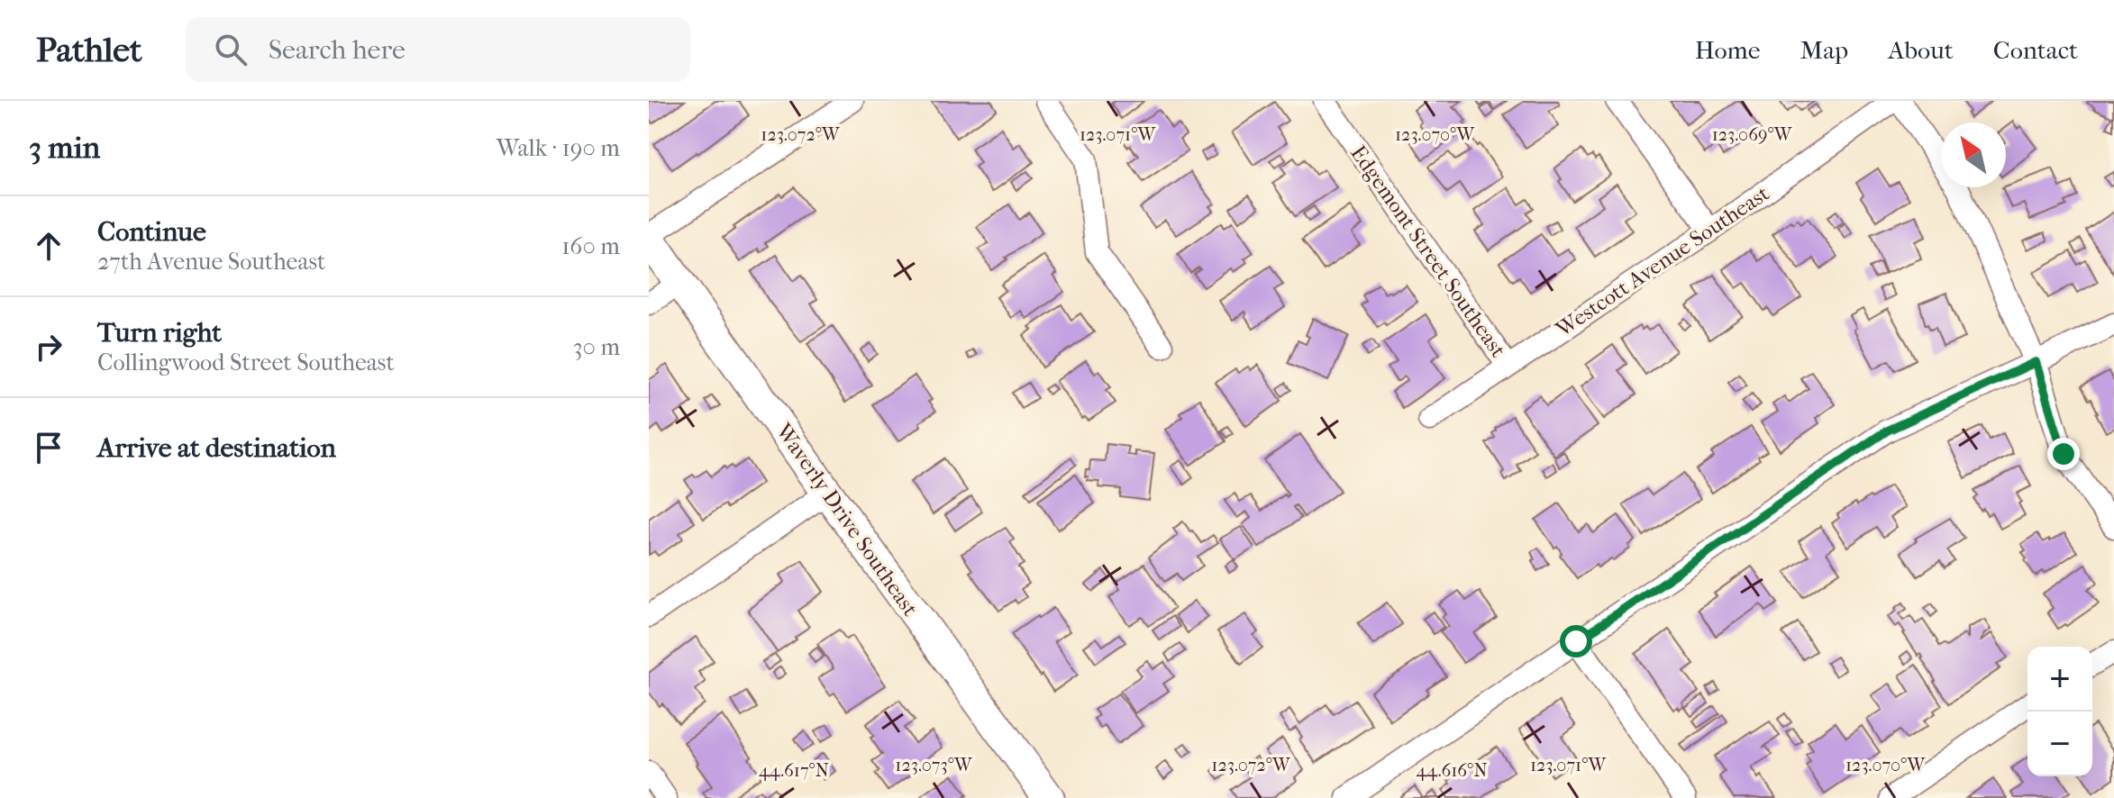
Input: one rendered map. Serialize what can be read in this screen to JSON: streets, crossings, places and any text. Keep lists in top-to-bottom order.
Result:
{
  "streets": {
    "main road": ["Waverly Drive Southeast"],
    "street": ["Edgemont Street Southeast", "Westcott Avenue Southeast"]
  },
  "crossings": [
    ["Edgemont Street Southeast", "Westcott Avenue Southeast"]
  ],
  "north": "top left",
  "page": {
    "header": "Pathlet",
    "search": "Search here",
    "nav": [
      "Home",
      "Map",
      "About",
      "Contact"
    ],
    "heading": ["3 min", "Walk · 190 m"],
    "list": [
      ["Continue", "27th Avenue Southeast", "160 m"],
      ["Turn right", "Collingwood Street Southeast", "30 m"],
      "Arrive at destination"
    ],
    "map_buttons": ["+", "−"]
  },
  "coordinates": [
    "123.072°W",
    "123.071°W",
    "123.070°W",
    "123.069°W",
    "123.073°W",
    "44.617°N",
    "44.616°N"
  ]
}
